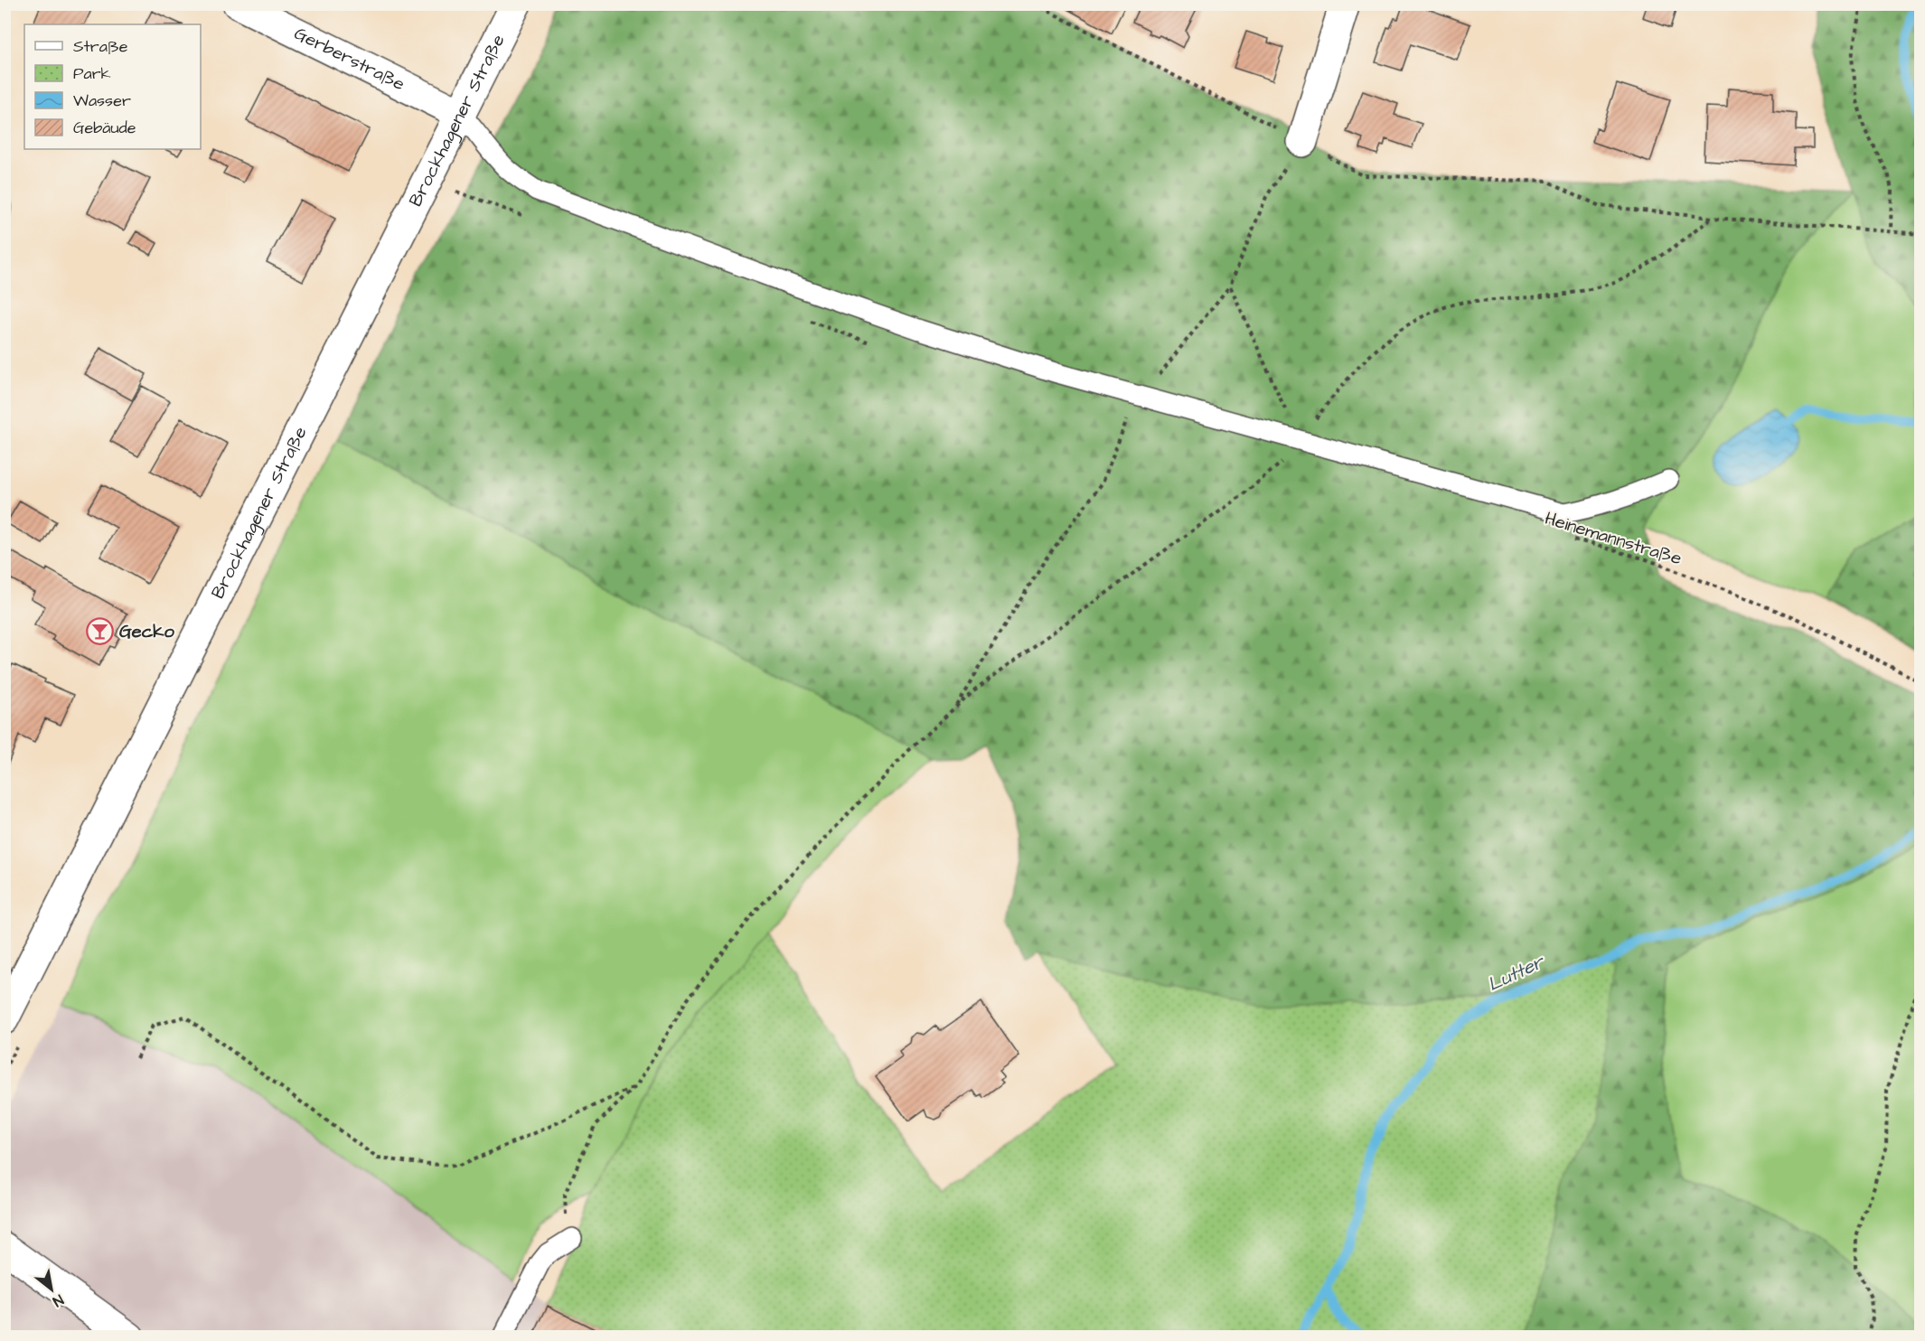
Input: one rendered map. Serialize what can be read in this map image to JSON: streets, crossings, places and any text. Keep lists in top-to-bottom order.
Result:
{
  "streets": {
    "main road": ["Gerberstraße", "Brockhagener Straße"],
    "path": ["Heinemannstraße"]
  },
  "crossings": [
    ["Gerberstraße", "Brockhagener Straße"]
  ],
  "water": ["Lutter"],
  "places": {
    "bar": ["Gecko"]
  },
  "legend": [
    "Straße",
    "Park",
    "Wasser",
    "Gebäude"
  ],
  "north": "bottom right"
}
